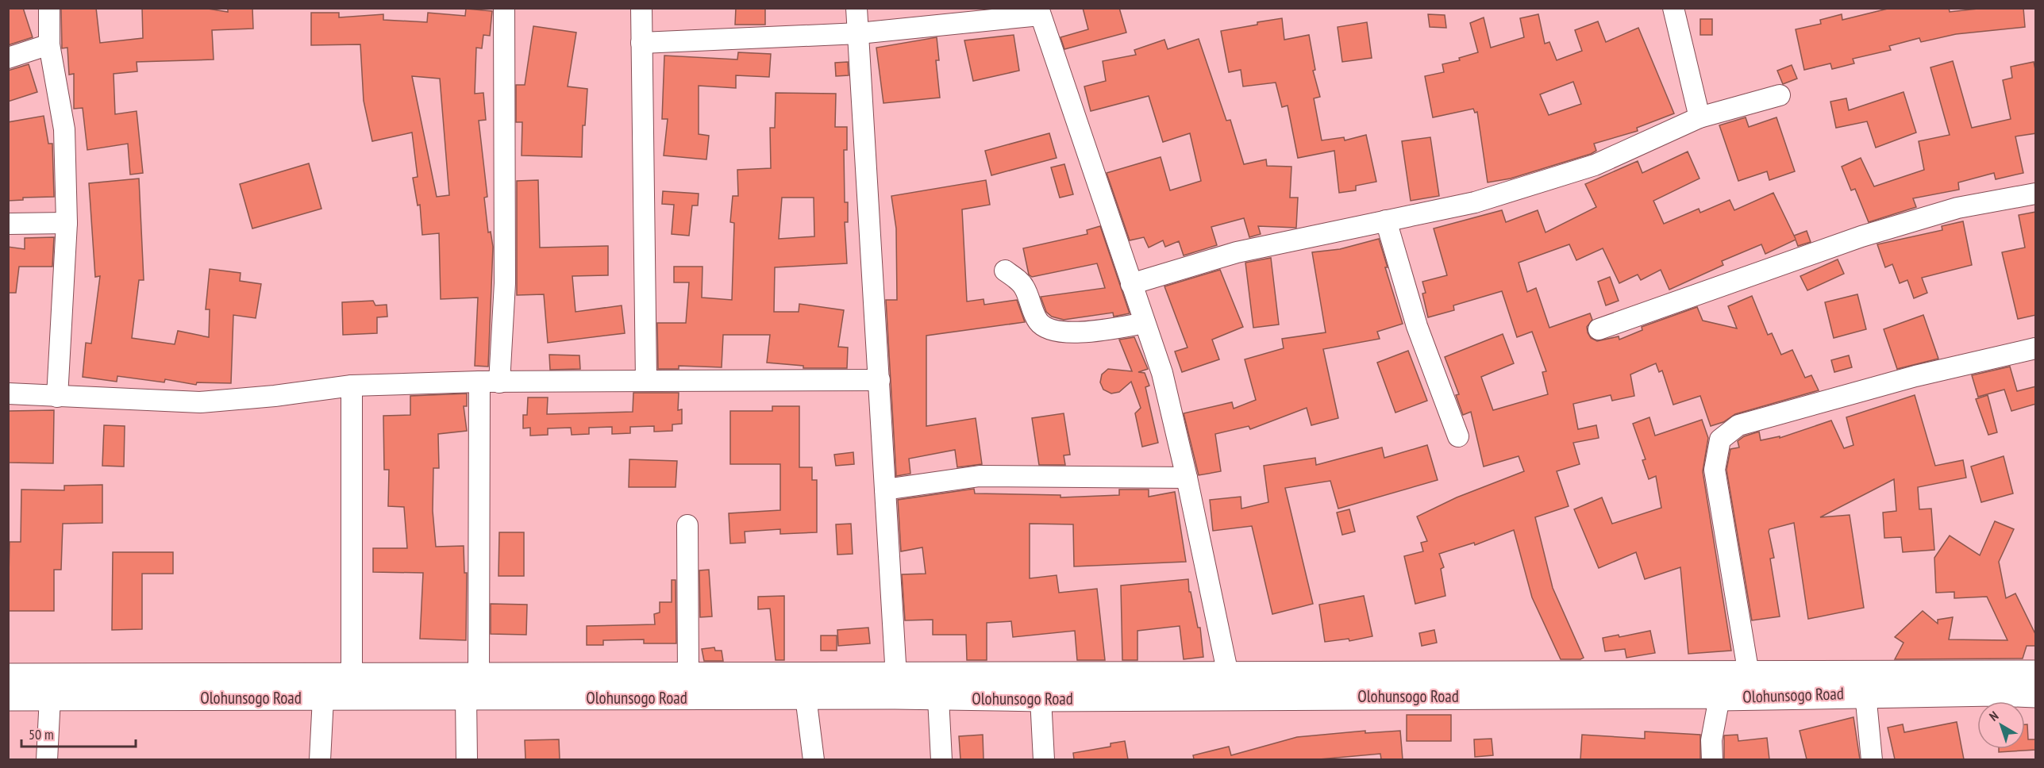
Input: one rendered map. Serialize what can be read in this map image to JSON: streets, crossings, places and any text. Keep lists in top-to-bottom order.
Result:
{
  "streets": {
    "main road": ["Olohunsogo Road"]
  },
  "scale_bar": "50 m",
  "north": "top left"
}
